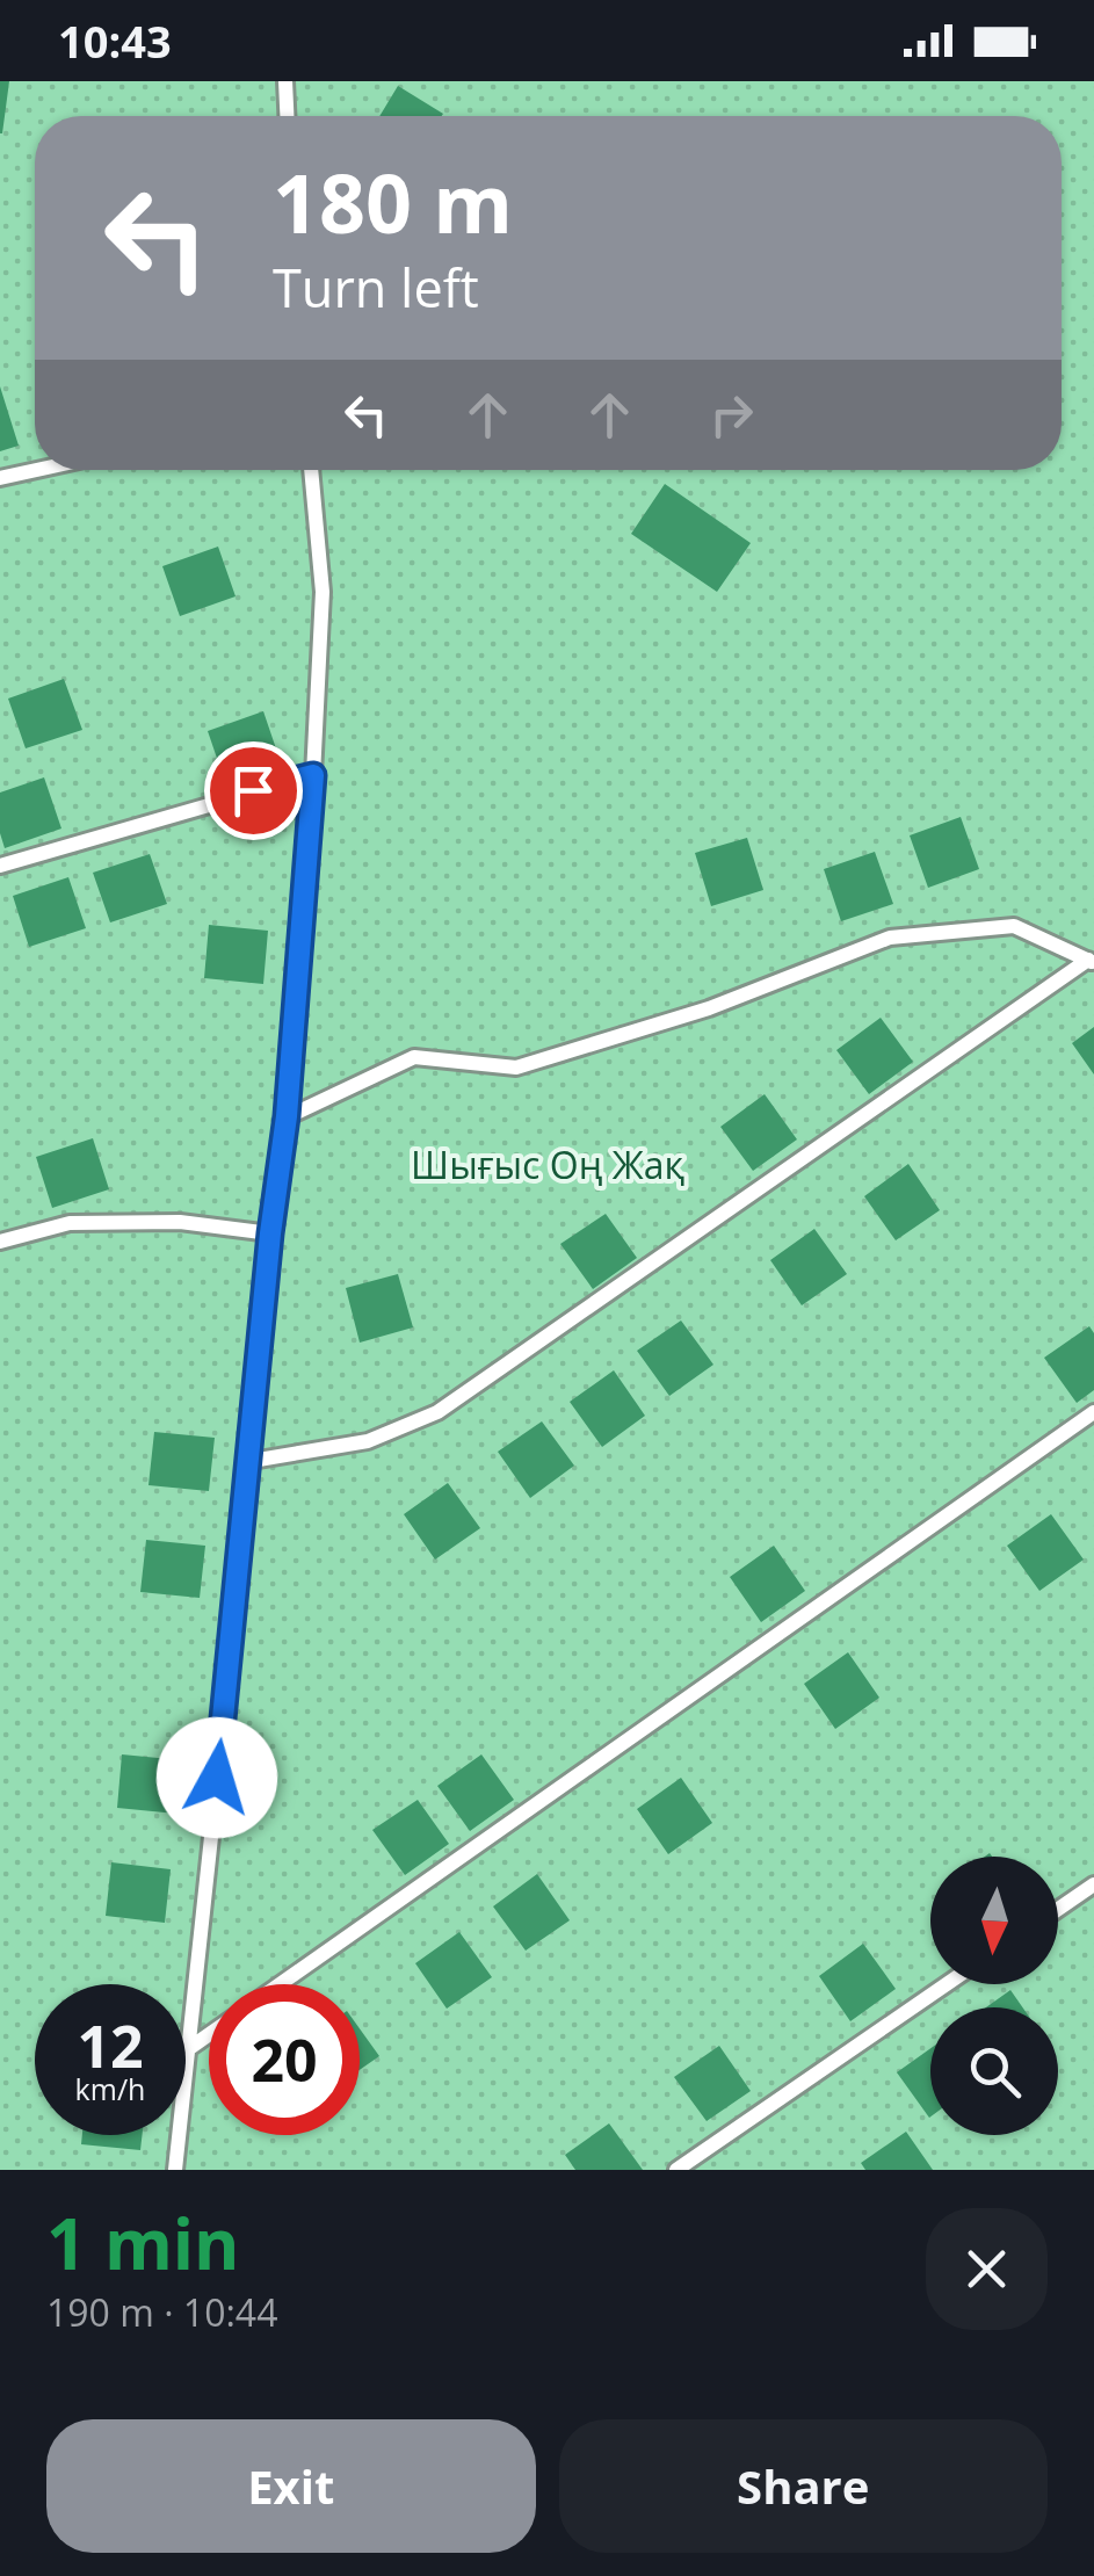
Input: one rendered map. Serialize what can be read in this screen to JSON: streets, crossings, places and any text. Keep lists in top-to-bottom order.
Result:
{
  "parks": ["Шығыс Оң Жақ"],
  "north": "bottom",
  "page": {
    "status": "10:43",
    "turn": ["180 m", "Turn left"],
    "speed": "12 km/h",
    "limit": "20",
    "heading": ["1 min", "190 m · 10:44"],
    "buttons": ["Exit", "Share"]
  }
}
